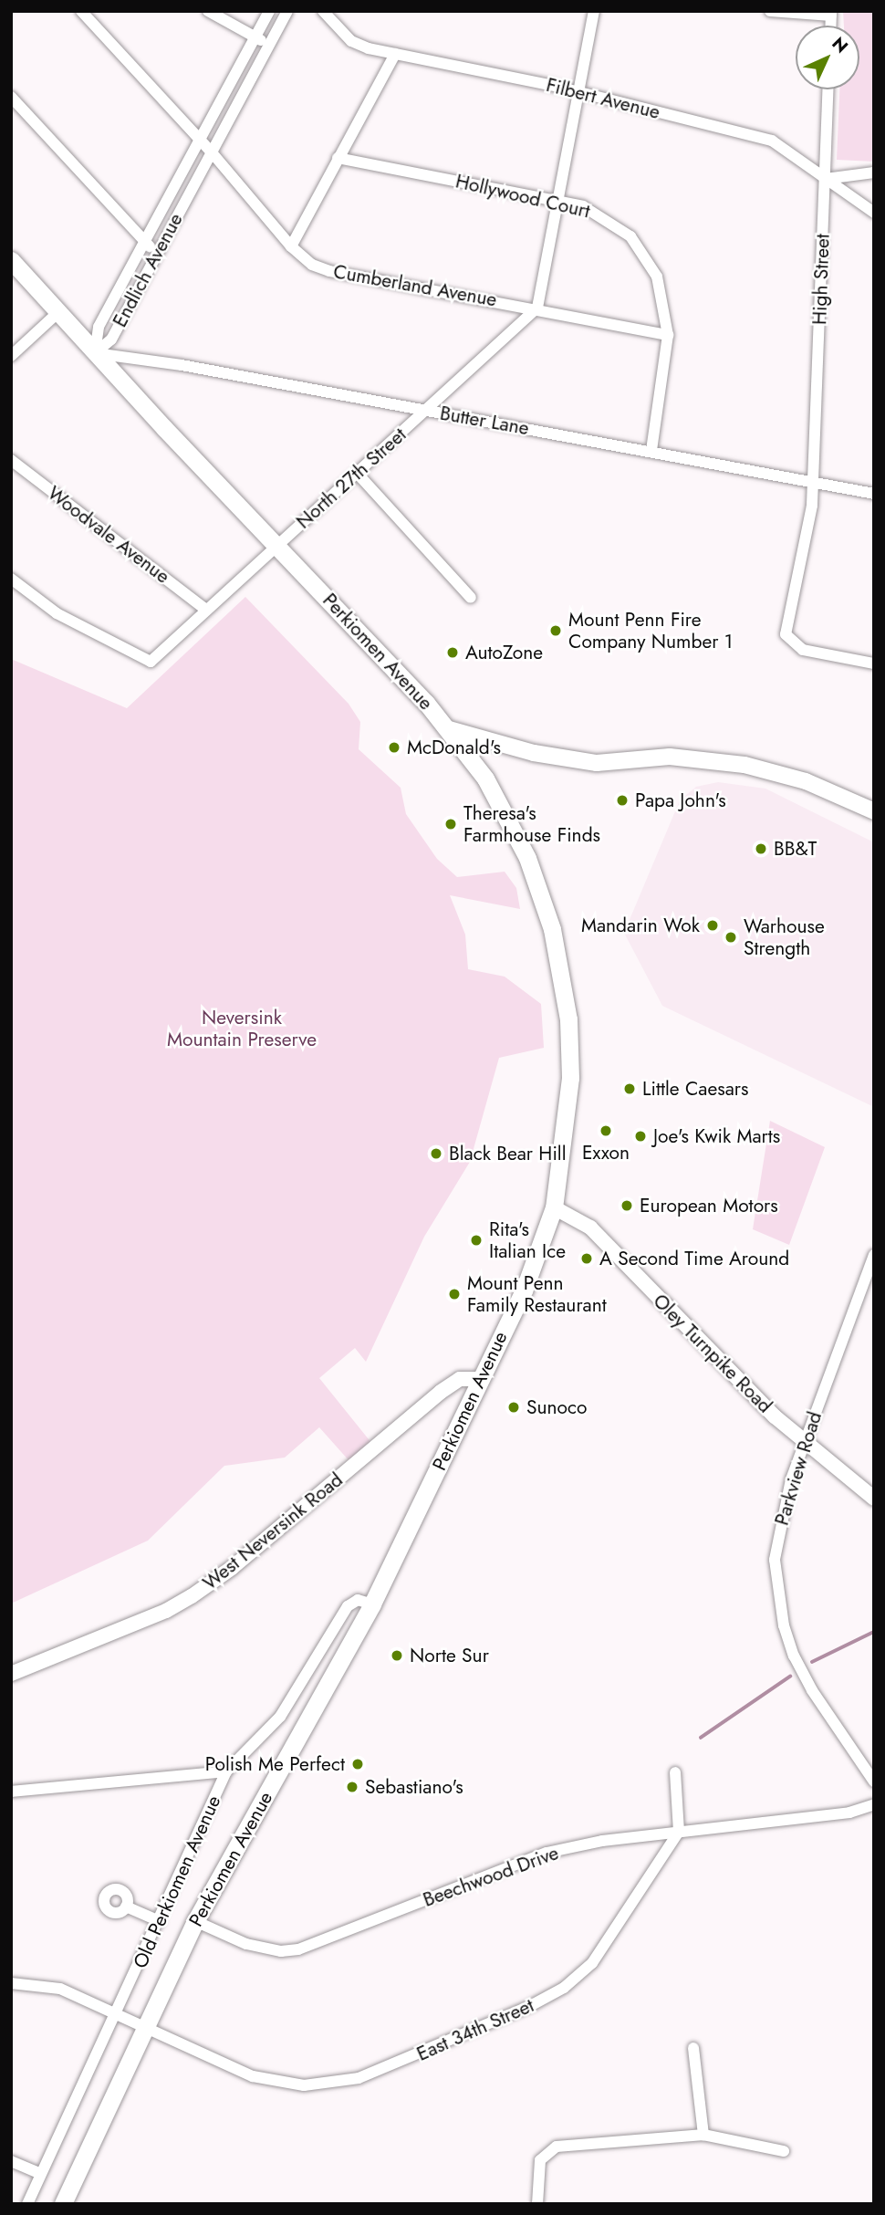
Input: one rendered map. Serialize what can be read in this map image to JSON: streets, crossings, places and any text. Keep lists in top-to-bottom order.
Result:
{
  "streets": {
    "main road": ["Perkiomen Avenue"],
    "street": [
      "Filbert Avenue",
      "Hollywood Court",
      "Endlich Avenue",
      "High Street",
      "Cumberland Avenue",
      "Butter Lane",
      "North 27th Street",
      "Woodvale Avenue",
      "Oley Turnpike Road",
      "Parkview Road",
      "West Neversink Road",
      "Beechwood Drive",
      "Old Perkiomen Avenue",
      "East 34th Street"
    ]
  },
  "crossings": [
    ["Filbert Avenue", "High Street"],
    ["Hollywood Court", "Cumberland Avenue"],
    ["Hollywood Court", "Butter Lane"],
    ["Endlich Avenue", "Cumberland Avenue"],
    ["Endlich Avenue", "Butter Lane"],
    ["Endlich Avenue", "Perkiomen Avenue"],
    ["High Street", "Butter Lane"],
    ["Cumberland Avenue", "North 27th Street"],
    ["Butter Lane", "North 27th Street"],
    ["Butter Lane", "Perkiomen Avenue"],
    ["North 27th Street", "Woodvale Avenue"],
    ["North 27th Street", "Perkiomen Avenue"],
    ["Perkiomen Avenue", "Oley Turnpike Road"],
    ["Perkiomen Avenue", "West Neversink Road"],
    ["Perkiomen Avenue", "Beechwood Drive"],
    ["Perkiomen Avenue", "Old Perkiomen Avenue"],
    ["Perkiomen Avenue", "East 34th Street"],
    ["Oley Turnpike Road", "Parkview Road"],
    ["Beechwood Drive", "East 34th Street"],
    ["Old Perkiomen Avenue", "East 34th Street"]
  ],
  "parks": ["Neversink Mountain Preserve"],
  "places": [
    "Mount Penn Fire Company Number 1",
    "AutoZone",
    "McDonald's",
    "Papa John's",
    "Theresa's Farmhouse Finds",
    "BB&T",
    "Mandarin Wok",
    "Warhouse Strength",
    "Little Caesars",
    "Exxon",
    "Joe's Kwik Marts",
    "Black Bear Hill",
    "European Motors",
    "Rita's Italian Ice",
    "A Second Time Around",
    "Mount Penn Family Restaurant",
    "Sunoco",
    "Norte Sur",
    "Polish Me Perfect",
    "Sebastiano's"
  ],
  "north": "top right"
}
